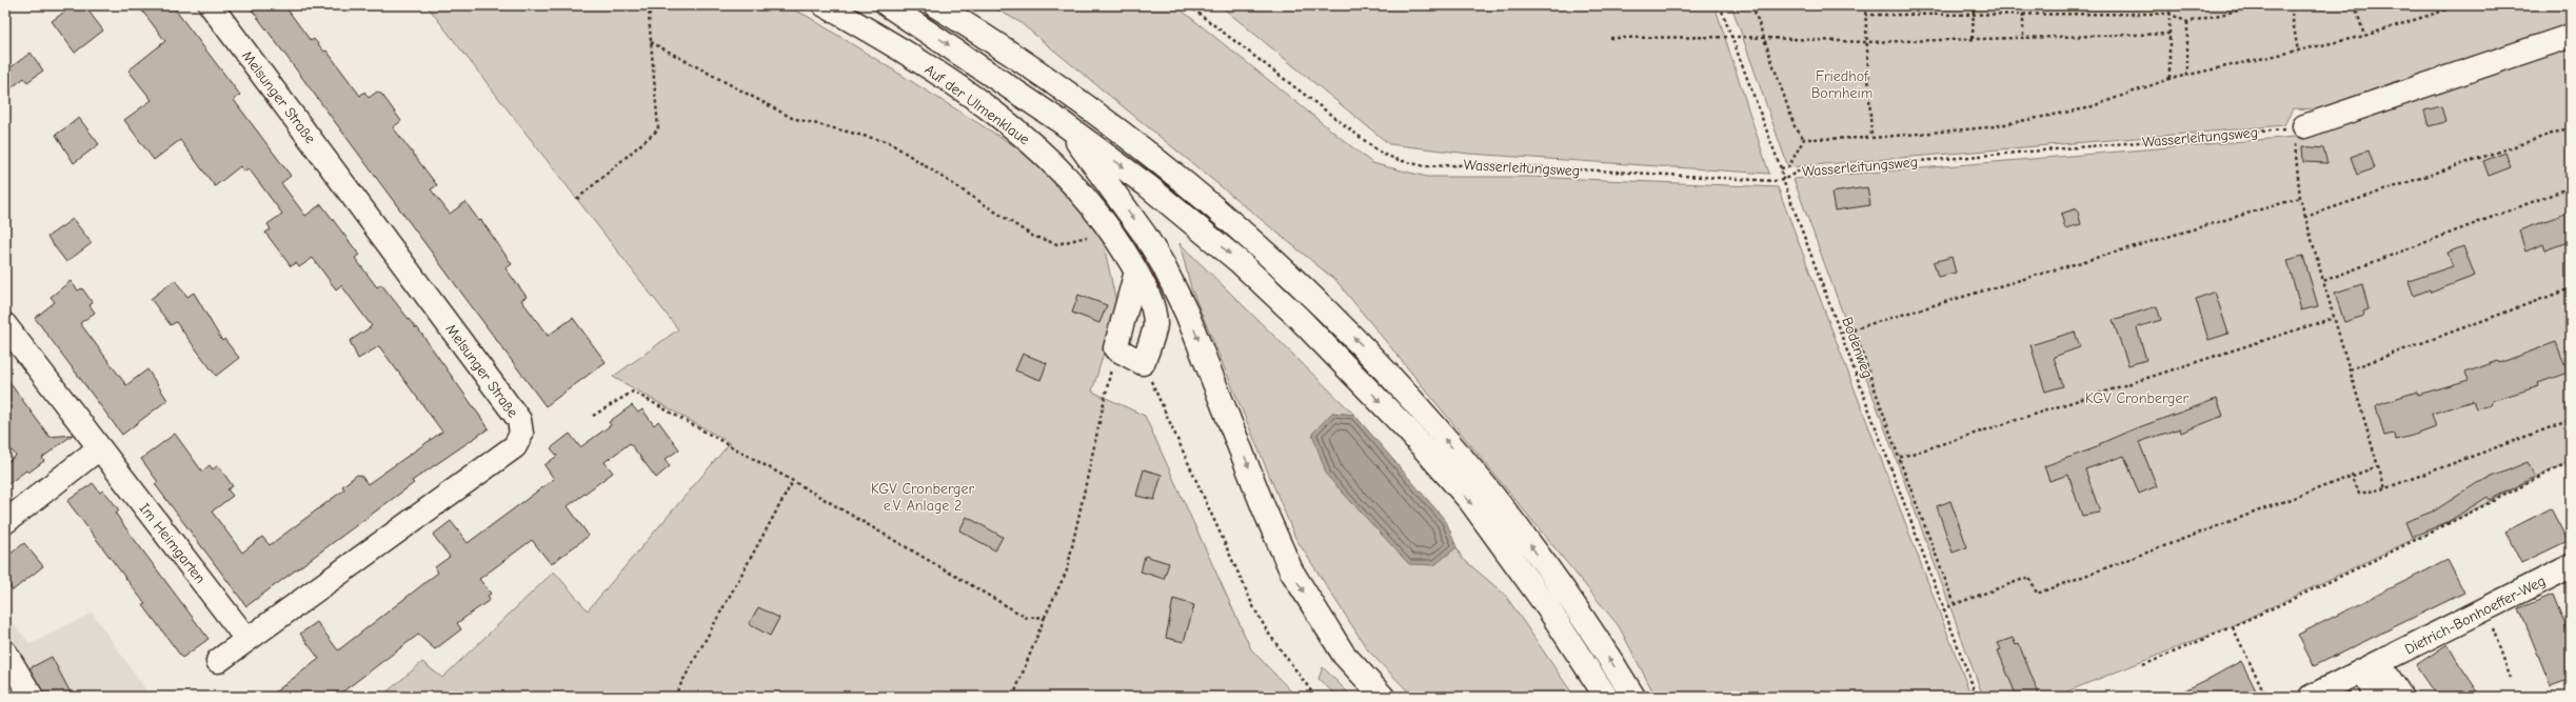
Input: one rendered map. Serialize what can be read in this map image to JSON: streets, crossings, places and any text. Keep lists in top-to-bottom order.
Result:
{
  "streets": {
    "main road": [
      "Melsunger Straße",
      "Auf der Ulmenklaue",
      "Im Heimgarten",
      "Dietrich-Bonhoeffer-Weg"
    ],
    "path": ["Wasserleitungsweg", "Bodenweg"]
  },
  "crossings": [
    ["Melsunger Straße", "Im Heimgarten"],
    ["Wasserleitungsweg", "Bodenweg"]
  ],
  "parks": ["Friedhof Bornheim", "KGV Cronberger", "KGV Cronberger e.V. Anlage 2"]
}
